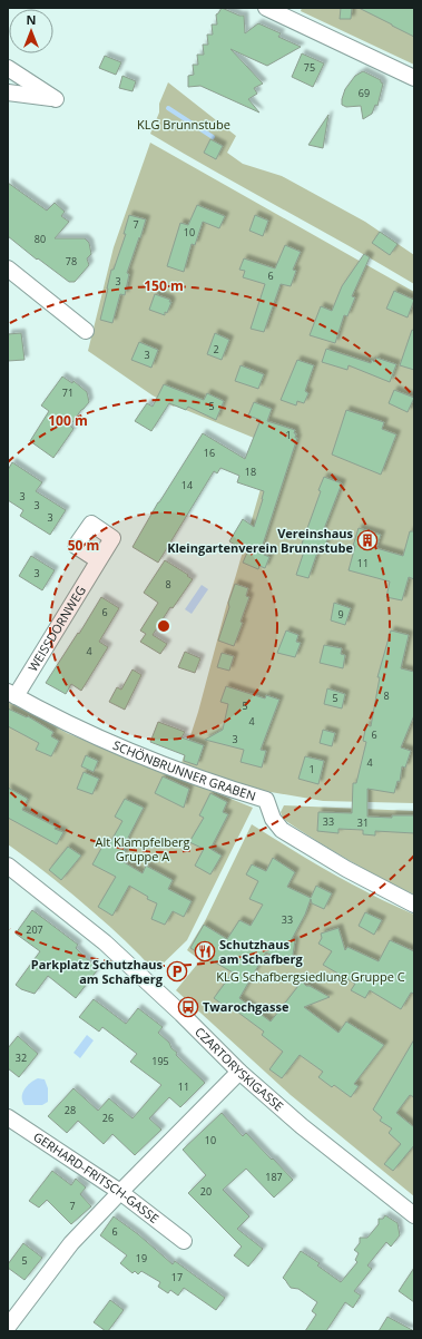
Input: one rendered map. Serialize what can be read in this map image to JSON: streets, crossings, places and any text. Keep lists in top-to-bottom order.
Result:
{
  "streets": {
    "street": [
      "WEISSDORNWEG",
      "SCHÖNBRUNNER GRABEN",
      "CZARTORYSKIGASSE",
      "GERHARD-FRITSCH-GASSE"
    ]
  },
  "crossings": [
    ["WEISSDORNWEG", "SCHÖNBRUNNER GRABEN"]
  ],
  "parks": ["KLG Brunnstube", "Alt Klampfelberg Gruppe A", "KLG Schafbergsiedlung Gruppe C"],
  "places": {
    "building": ["Vereinshaus Kleingartenverein Brunnstube"],
    "restaurant": ["Schutzhaus am Schafberg"],
    "parking": ["Parkplatz Schutzhaus am Schafberg"],
    "bus stop": ["Twarochgasse"]
  },
  "house_numbers": [
    "75",
    "69",
    "7",
    "10",
    "80",
    "78",
    "6",
    "3",
    "2",
    "3",
    "71",
    "5",
    "1",
    "16",
    "18",
    "14",
    "3",
    "3",
    "3",
    "11",
    "3",
    "8",
    "6",
    "9",
    "4",
    "8",
    "5",
    "5",
    "4",
    "6",
    "3",
    "4",
    "1",
    "33",
    "31",
    "33",
    "207",
    "32",
    "195",
    "11",
    "28",
    "26",
    "10",
    "187",
    "20",
    "7",
    "6",
    "19",
    "5",
    "17"
  ],
  "north": "top",
  "rings": ["150 m", "100 m", "50 m"]
}
